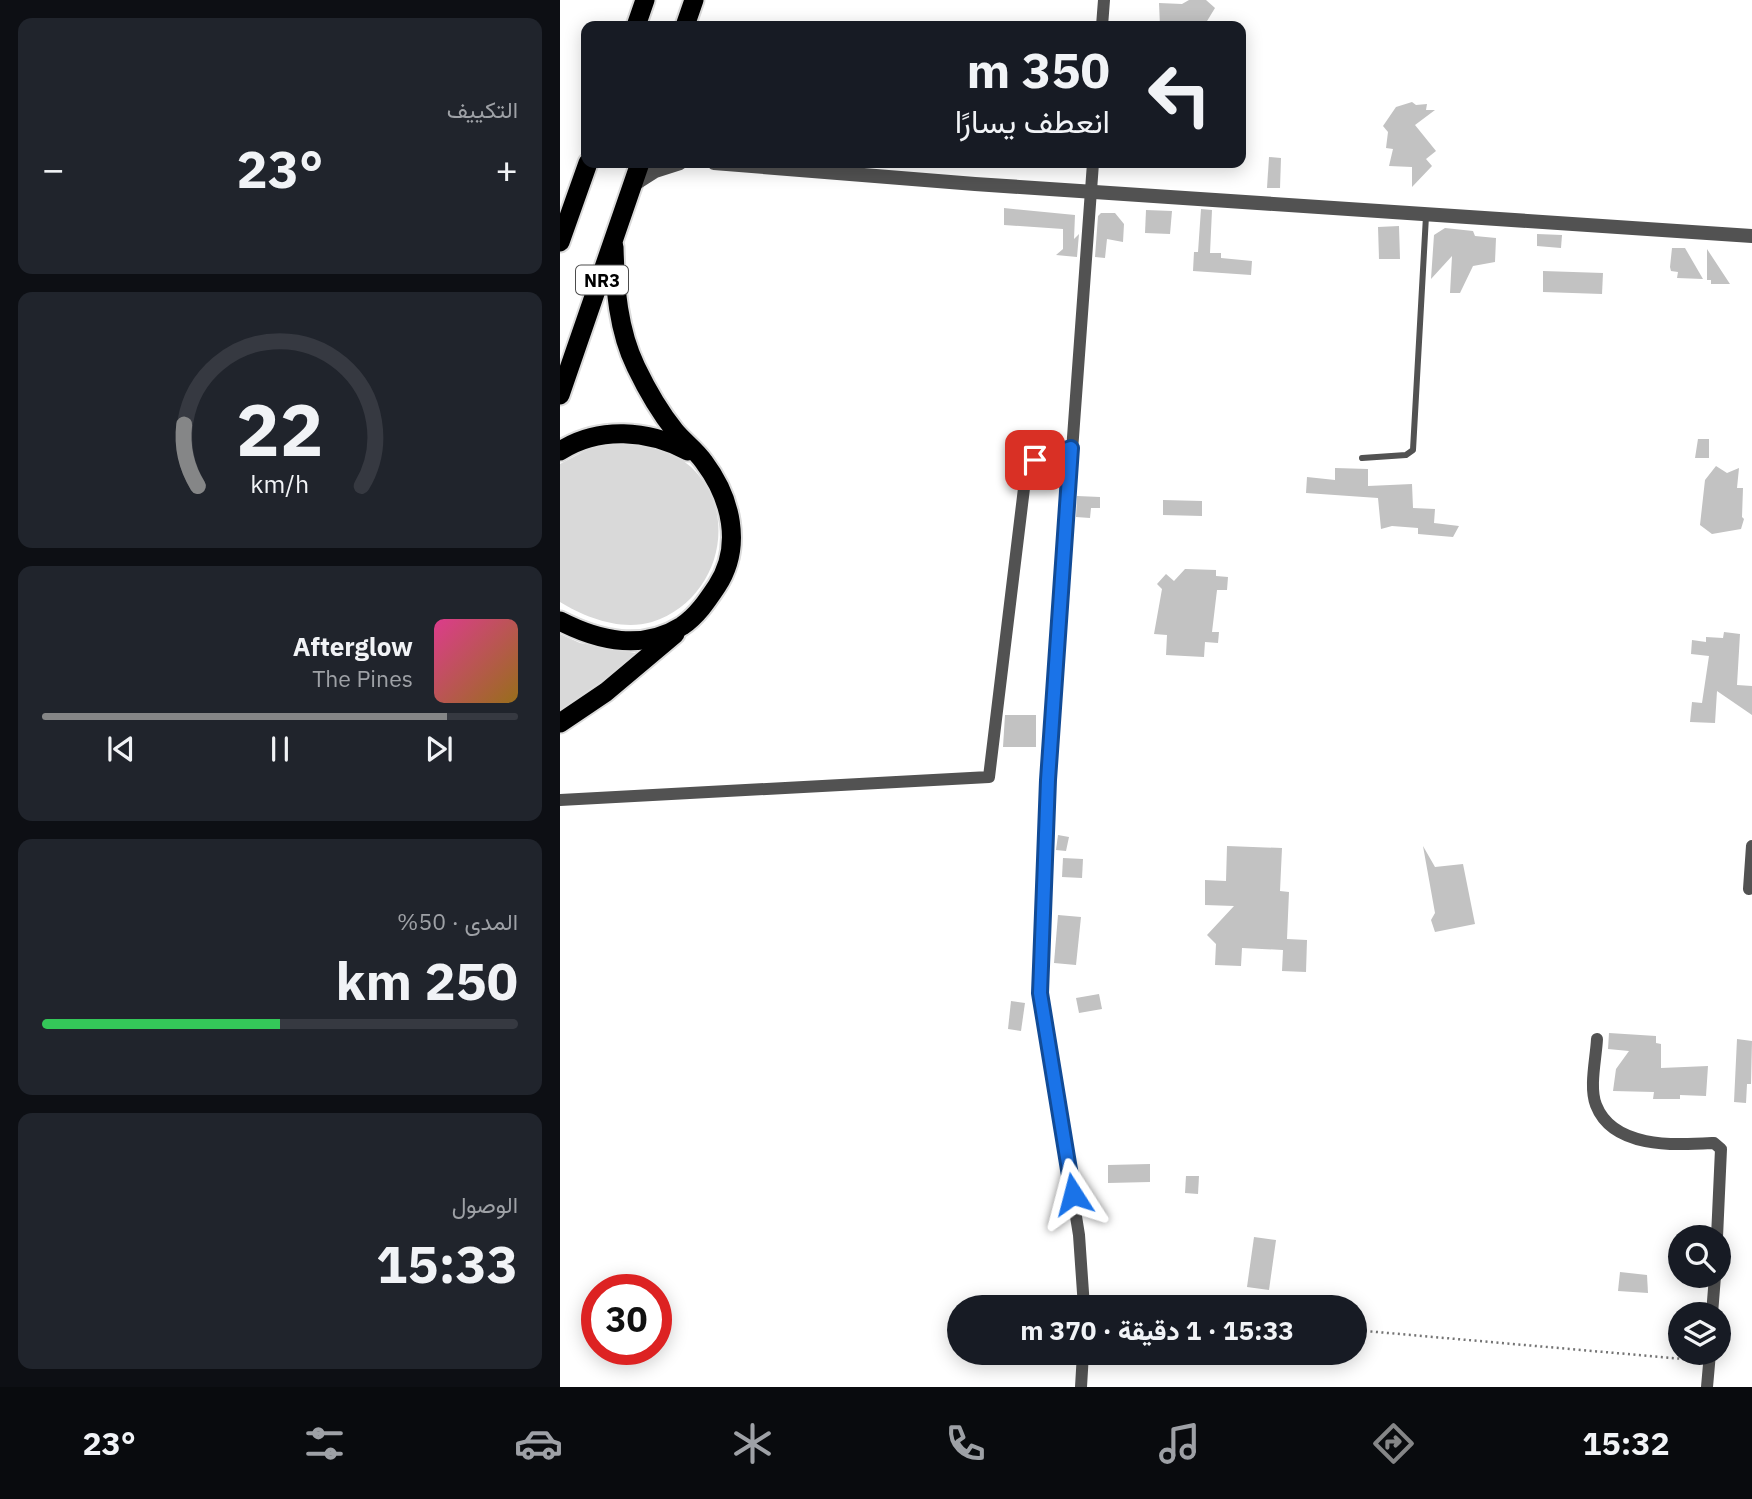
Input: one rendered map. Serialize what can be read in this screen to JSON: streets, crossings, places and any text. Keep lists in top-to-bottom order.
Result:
{
  "streets": {
    "highway": ["NR3"]
  },
  "page": {
    "tile": [
      "التكييف",
      ["المدى · 50%", "250 km"],
      ["الوصول", "15:33"]
    ],
    "turn": ["350 m", "انعطف يسارًا"],
    "heat": ["−", "23°", "+"],
    "song": ["Afterglow", "The Pines"],
    "limit": "30",
    "trip": "15:33 · 1 دقيقة · 370 m",
    "tabs": ["15:32", "23°"],
    "gauge": ["22", "km/h"]
  }
}
